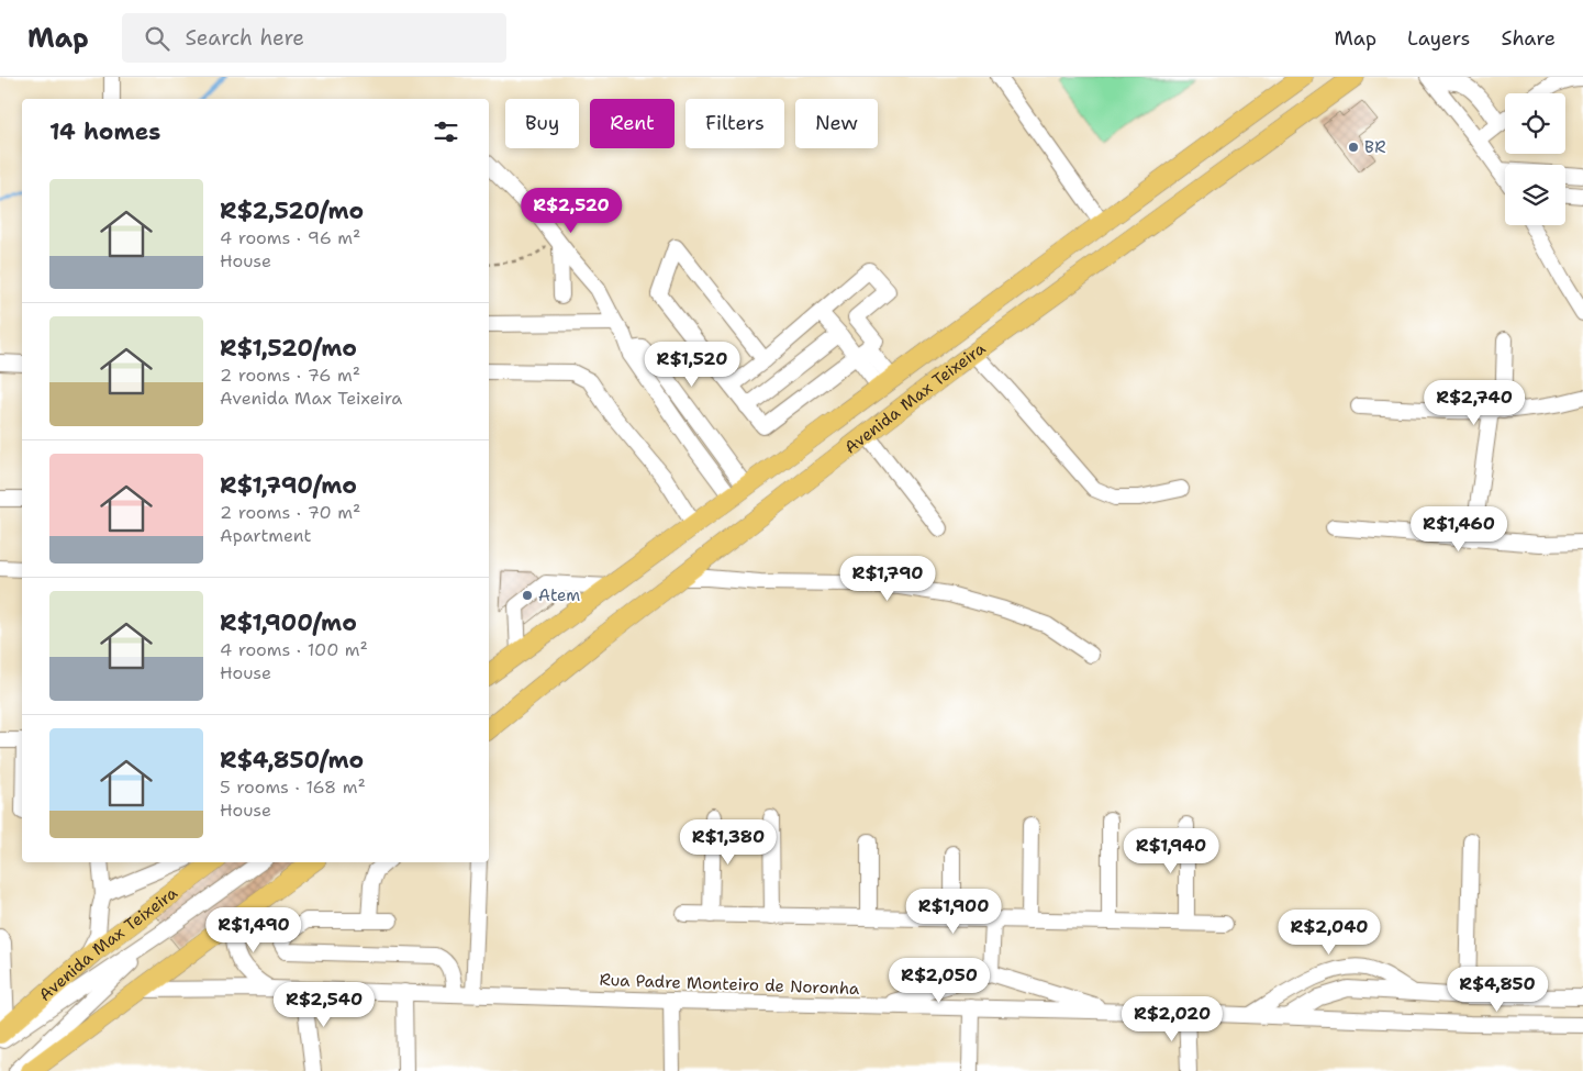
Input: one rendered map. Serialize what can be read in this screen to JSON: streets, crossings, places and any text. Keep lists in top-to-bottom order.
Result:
{
  "streets": {
    "main road": ["Avenida Max Teixeira"],
    "street": ["Rua Padre Monteiro de Noronha"]
  },
  "places": ["BR", "Atem"],
  "page": {
    "header": "Map",
    "search": "Search here",
    "nav": ["Map", "Layers", "Share"],
    "chip": [
      "Buy",
      "Rent",
      "Filters",
      "New"
    ],
    "heading": "14 homes",
    "list": [
      {
        "name": "R$2,520/mo",
        "note": "4 rooms · 96 m² · House"
      },
      {
        "name": "R$1,520/mo",
        "note": "2 rooms · 76 m² · Avenida Max Teixeira"
      },
      {
        "name": "R$1,790/mo",
        "note": "2 rooms · 70 m² · Apartment"
      },
      {
        "name": "R$1,900/mo",
        "note": "4 rooms · 100 m² · House"
      },
      {
        "name": "R$4,850/mo",
        "note": "5 rooms · 168 m² · House"
      }
    ],
    "price": [
      "R$2,520",
      "R$1,520",
      "R$2,740",
      "R$1,460",
      "R$1,790",
      "R$1,380",
      "R$1,940",
      "R$1,900",
      "R$1,490",
      "R$2,040",
      "R$2,050",
      "R$4,850",
      "R$2,540",
      "R$2,020"
    ]
  }
}
